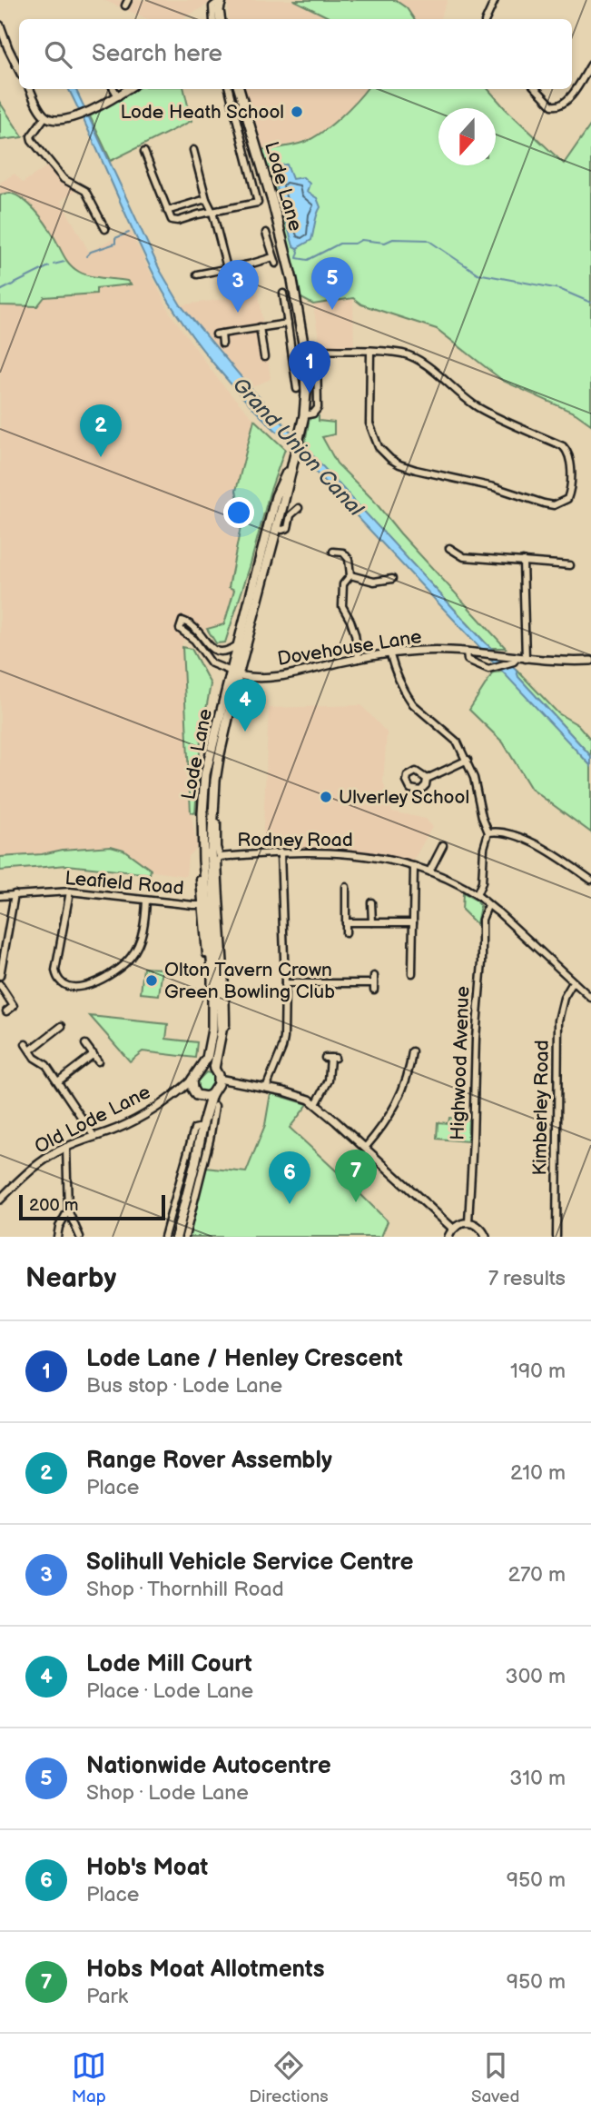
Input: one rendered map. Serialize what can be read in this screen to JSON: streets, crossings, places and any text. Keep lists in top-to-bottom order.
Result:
{
  "streets": {
    "main road": ["Lode Lane"],
    "street": [
      "Dovehouse Lane",
      "Rodney Road",
      "Leafield Road",
      "Highwood Avenue",
      "Kimberley Road",
      "Old Lode Lane"
    ]
  },
  "crossings": [
    ["Lode Lane", "Dovehouse Lane"],
    ["Lode Lane", "Rodney Road"],
    ["Lode Lane", "Leafield Road"],
    ["Lode Lane", "Old Lode Lane"],
    ["Rodney Road", "Highwood Avenue"],
    ["Rodney Road", "Kimberley Road"]
  ],
  "water": ["Grand Union Canal"],
  "places": ["Lode Heath School", "Ulverley School", "Olton Tavern Crown Green Bowling Club"],
  "scale_bar": "200 m",
  "north": "bottom",
  "page": {
    "search": "Search here",
    "pins": [
      "5",
      "3",
      "1",
      "2",
      "4",
      "7",
      "6"
    ],
    "scale": "200 m",
    "heading": ["Nearby", "7 results"],
    "list": [
      {
        "mark": "1",
        "name": "Lode Lane / Henley Crescent",
        "note": "Bus stop · Lode Lane",
        "value": "190 m"
      },
      {
        "mark": "2",
        "name": "Range Rover Assembly",
        "note": "Place",
        "value": "210 m"
      },
      {
        "mark": "3",
        "name": "Solihull Vehicle Service Centre",
        "note": "Shop · Thornhill Road",
        "value": "270 m"
      },
      {
        "mark": "4",
        "name": "Lode Mill Court",
        "note": "Place · Lode Lane",
        "value": "300 m"
      },
      {
        "mark": "5",
        "name": "Nationwide Autocentre",
        "note": "Shop · Lode Lane",
        "value": "310 m"
      },
      {
        "mark": "6",
        "name": "Hob's Moat",
        "note": "Place",
        "value": "950 m"
      },
      {
        "mark": "7",
        "name": "Hobs Moat Allotments",
        "note": "Park",
        "value": "950 m"
      }
    ],
    "nav": ["Map", "Directions", "Saved"]
  }
}
